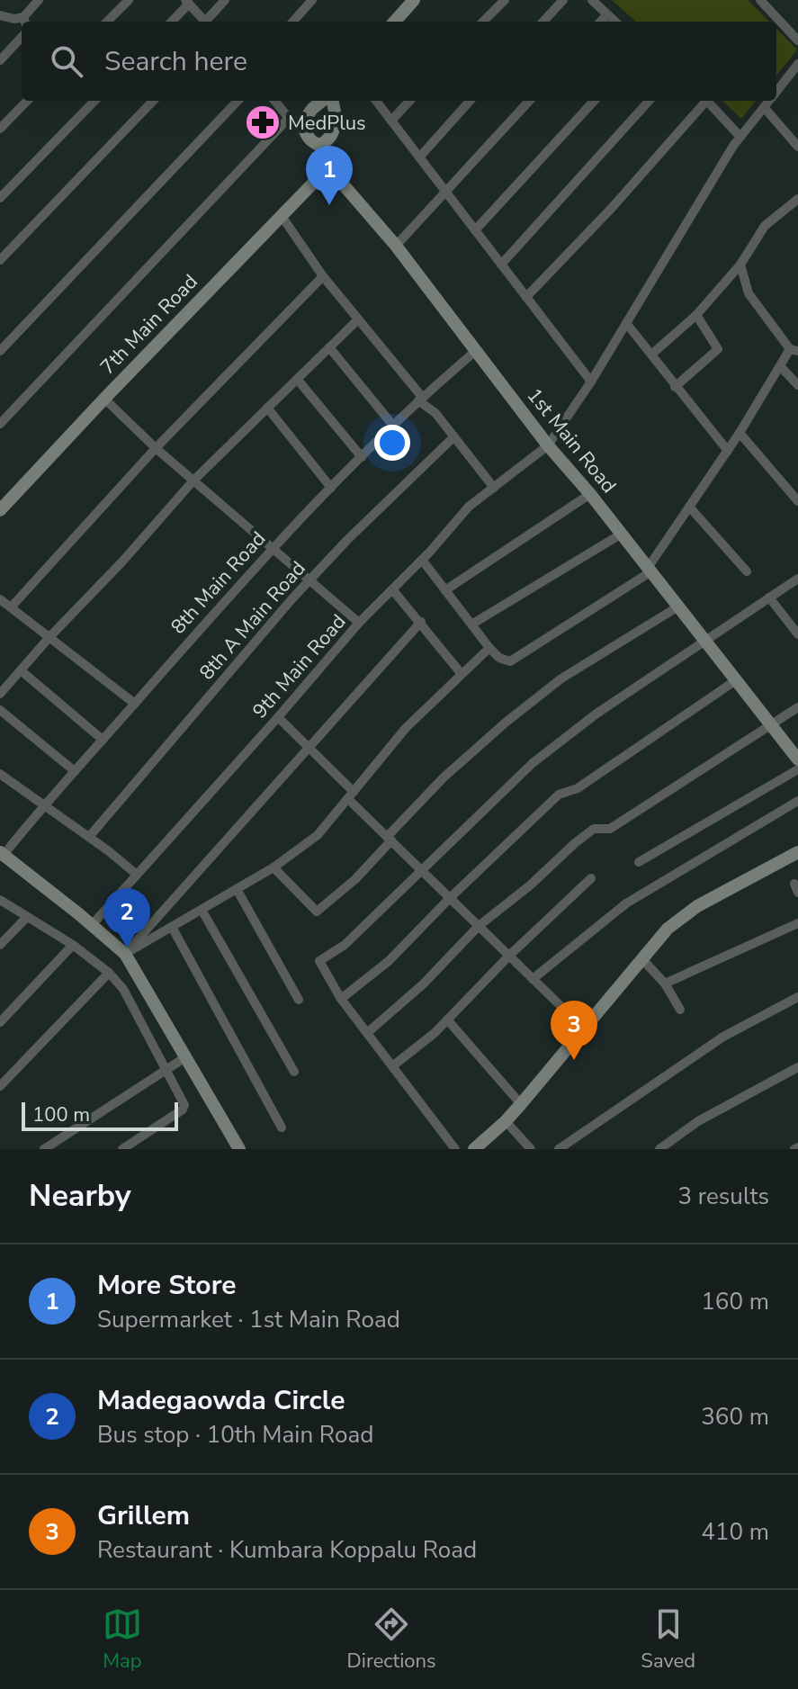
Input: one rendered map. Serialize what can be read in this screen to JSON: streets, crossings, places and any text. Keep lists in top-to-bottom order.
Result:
{
  "streets": {
    "street": [
      "7th Main Road",
      "1st Main Road",
      "8th Main Road",
      "8th A Main Road",
      "9th Main Road"
    ]
  },
  "crossings": [
    ["7th Main Road", "1st Main Road"],
    ["1st Main Road", "8th Main Road"],
    ["1st Main Road", "9th Main Road"]
  ],
  "places": {
    "pharmacy": ["MedPlus"]
  },
  "scale_bar": "100 m",
  "page": {
    "search": "Search here",
    "pins": ["1", "2", "3"],
    "scale": "100 m",
    "heading": ["Nearby", "3 results"],
    "list": [
      {
        "mark": "1",
        "name": "More Store",
        "note": "Supermarket · 1st Main Road",
        "value": "160 m"
      },
      {
        "mark": "2",
        "name": "Madegaowda Circle",
        "note": "Bus stop · 10th Main Road",
        "value": "360 m"
      },
      {
        "mark": "3",
        "name": "Grillem",
        "note": "Restaurant · Kumbara Koppalu Road",
        "value": "410 m"
      }
    ],
    "nav": ["Map", "Directions", "Saved"]
  }
}
